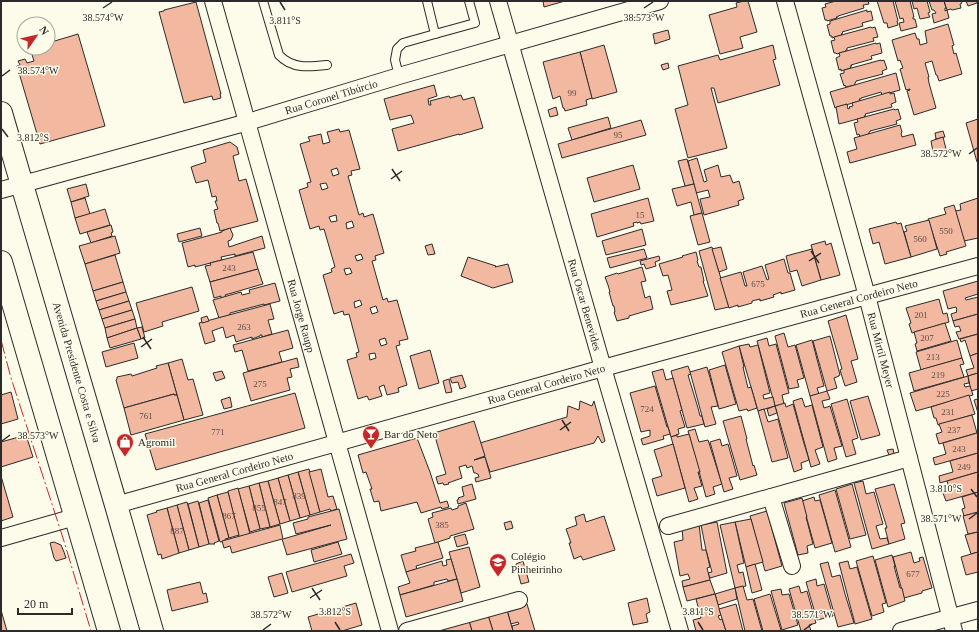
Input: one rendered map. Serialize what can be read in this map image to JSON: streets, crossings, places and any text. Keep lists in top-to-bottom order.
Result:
{
  "streets": {
    "main road": ["Avenida Presidente Costa e Silva"],
    "street": [
      "Rua Coronel Tibúrcio",
      "Rua General Cordeiro Neto",
      "Rua Oscar Benevides",
      "Rua Jorge Raupp",
      "Rua Mirtil Meyer"
    ]
  },
  "crossings": [
    ["Rua Coronel Tibúrcio", "Rua Oscar Benevides"],
    ["Rua Coronel Tibúrcio", "Rua Jorge Raupp"],
    ["Rua Coronel Tibúrcio", "Avenida Presidente Costa e Silva"],
    ["Rua General Cordeiro Neto", "Rua Oscar Benevides"],
    ["Rua General Cordeiro Neto", "Rua Jorge Raupp"],
    ["Rua General Cordeiro Neto", "Rua Mirtil Meyer"],
    ["Rua General Cordeiro Neto", "Avenida Presidente Costa e Silva"]
  ],
  "places": {
    "bar": ["Bar do Neto"],
    "shop": ["Agromil"],
    "school or university": ["Colégio Pinheirinho"]
  },
  "house_numbers": [
    "99",
    "95",
    "15",
    "550",
    "560",
    "243",
    "675",
    "201",
    "263",
    "207",
    "213",
    "219",
    "275",
    "225",
    "724",
    "231",
    "761",
    "237",
    "771",
    "243",
    "249",
    "839",
    "847",
    "855",
    "867",
    "385",
    "887",
    "677"
  ],
  "scale_bar": "20 m",
  "north": "top right",
  "coordinates": [
    "38.574°W",
    "38.573°W",
    "3.811°S",
    "3.812°S",
    "38.572°W",
    "3.810°S",
    "38.571°W"
  ]
}
